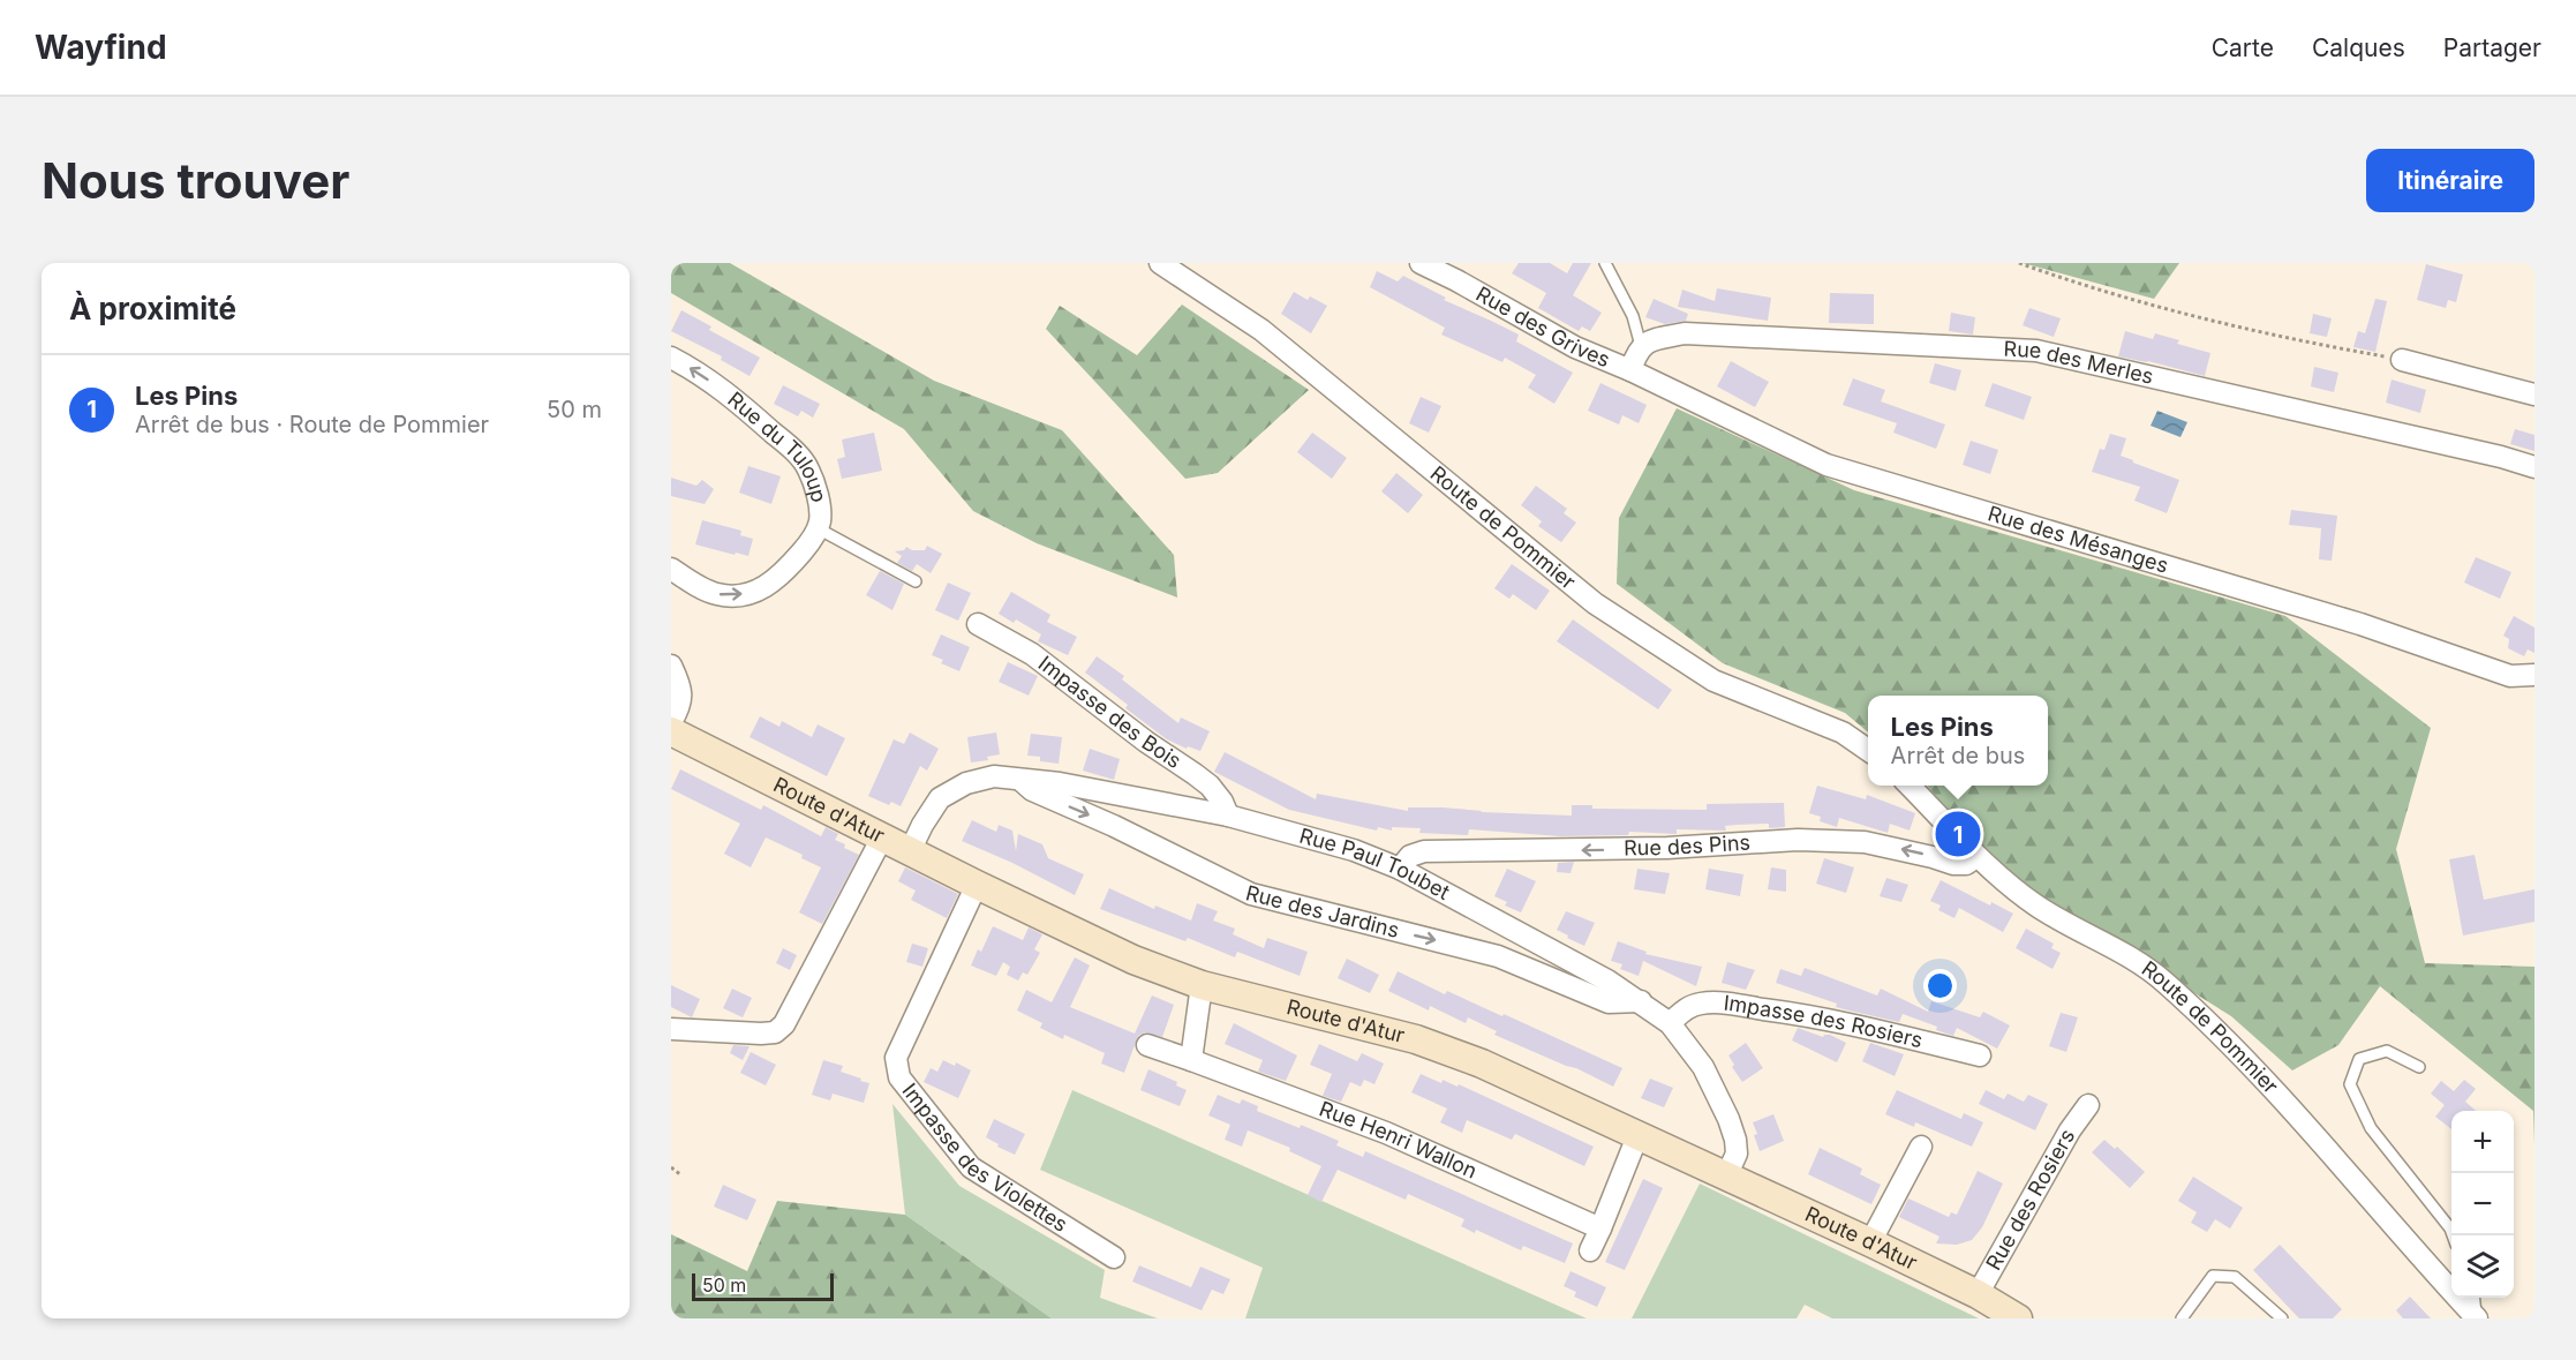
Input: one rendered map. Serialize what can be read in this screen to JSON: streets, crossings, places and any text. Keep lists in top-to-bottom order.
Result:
{
  "streets": {
    "main road": ["Route d'Atur"],
    "street": [
      "Rue des Grives",
      "Rue des Merles",
      "Rue du Tuloup",
      "Route de Pommier",
      "Rue des Mésanges",
      "Impasse des Bois",
      "Rue des Pins",
      "Rue Paul Toubet",
      "Rue des Jardins",
      "Impasse des Rosiers",
      "Rue Henri Wallon",
      "Impasse des Violettes",
      "Rue des Rosiers"
    ]
  },
  "crossings": [
    ["Rue des Grives", "Rue des Mésanges"],
    ["Route de Pommier", "Rue des Pins"],
    ["Impasse des Bois", "Rue Paul Toubet"],
    ["Route d'Atur", "Rue Paul Toubet"],
    ["Route d'Atur", "Impasse des Violettes"],
    ["Route d'Atur", "Rue des Rosiers"],
    ["Rue des Pins", "Rue Paul Toubet"],
    ["Rue Paul Toubet", "Rue des Jardins"],
    ["Rue Paul Toubet", "Impasse des Rosiers"]
  ],
  "one_way": ["Rue des Pins", "Rue des Jardins"],
  "scale_bar": "50 m",
  "page": {
    "header": "Wayfind",
    "nav": ["Carte", "Calques", "Partager"],
    "buttons": "Itinéraire",
    "title": "Nous trouver",
    "heading": "À proximité",
    "list": [
      {
        "mark": "1",
        "name": "Les Pins",
        "note": "Arrêt de bus · Route de Pommier",
        "value": "50 m"
      }
    ],
    "popup": ["Les Pins", "Arrêt de bus"],
    "pins": "1",
    "map_buttons": ["+", "−"],
    "scale": "50 m"
  }
}
